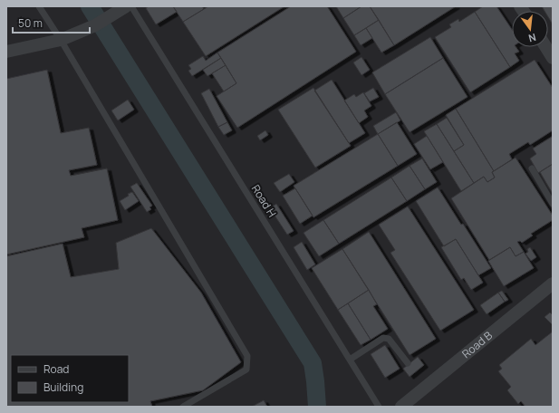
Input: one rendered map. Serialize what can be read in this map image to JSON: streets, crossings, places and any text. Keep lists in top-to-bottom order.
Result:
{
  "streets": {
    "street": ["Road B"],
    "lane": ["Road H"]
  },
  "legend": ["Road", "Building"],
  "scale_bar": "50 m",
  "north": "bottom"
}
